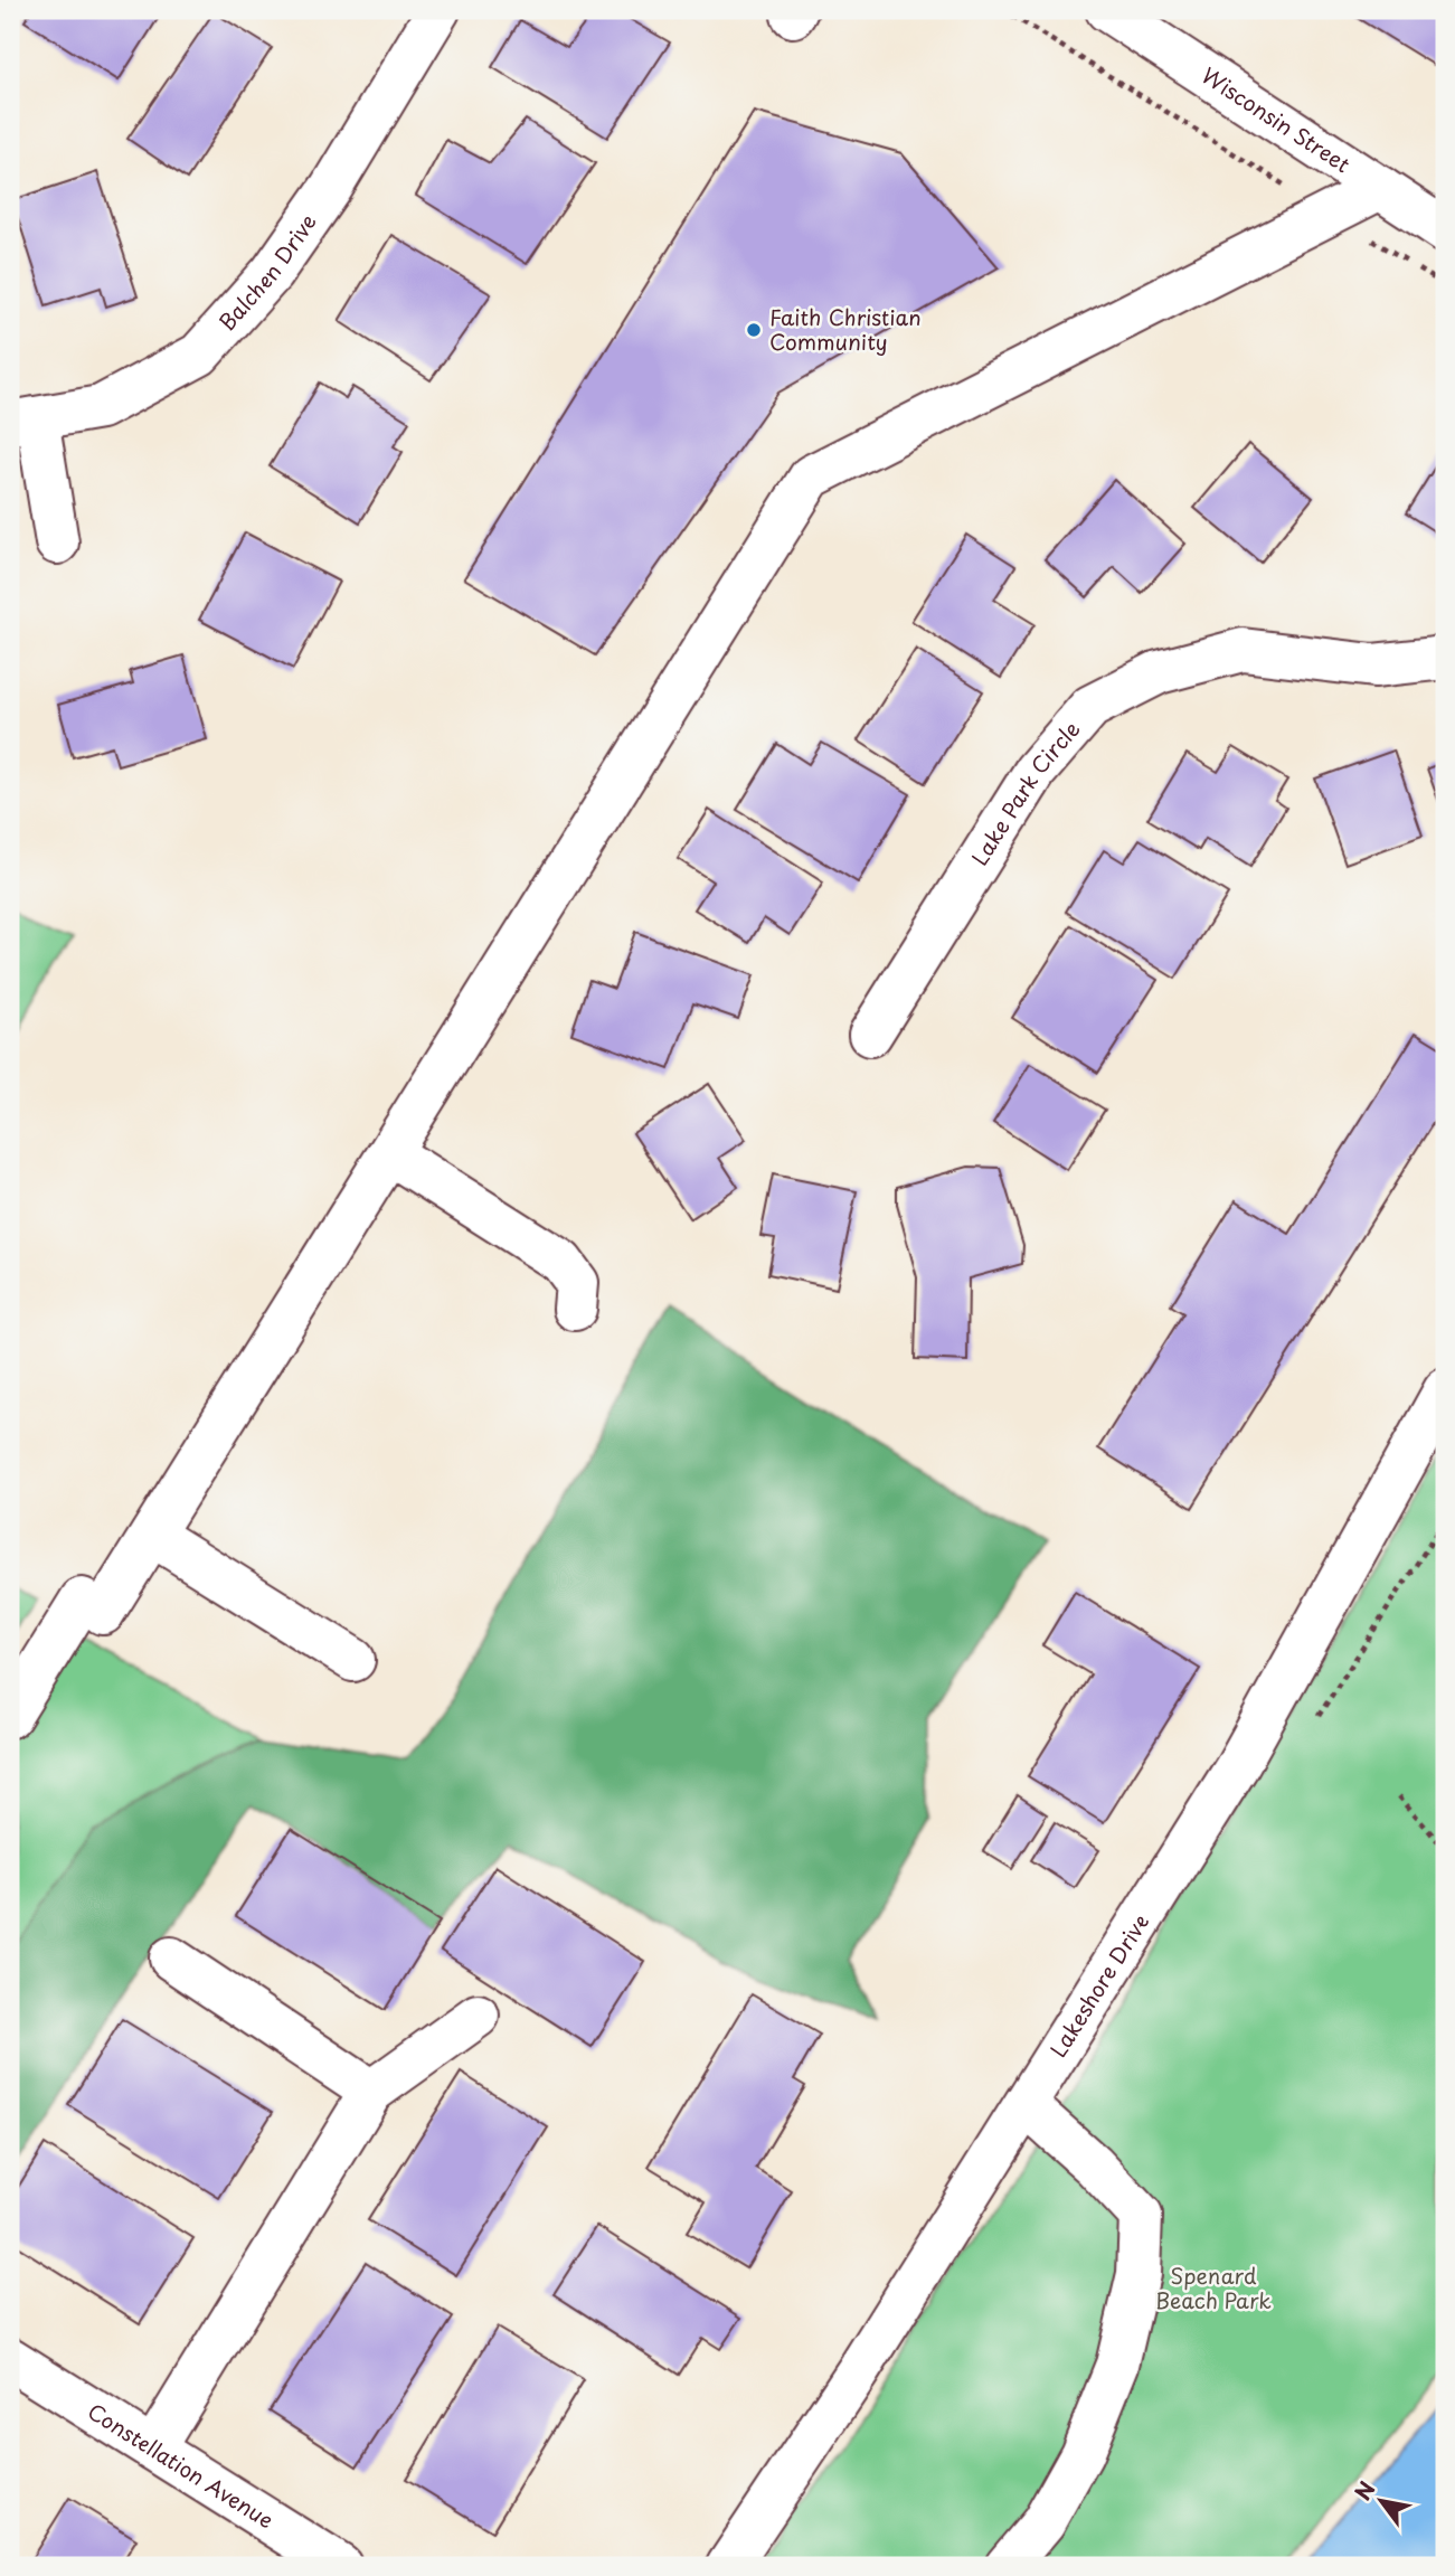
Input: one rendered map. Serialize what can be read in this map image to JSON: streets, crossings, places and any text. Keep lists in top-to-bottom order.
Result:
{
  "streets": {
    "street": [
      "Wisconsin Street",
      "Balchen Drive",
      "Lake Park Circle",
      "Lakeshore Drive",
      "Constellation Avenue"
    ]
  },
  "parks": ["Spenard Beach Park"],
  "places": ["Faith Christian Community"],
  "north": "top left"
}
